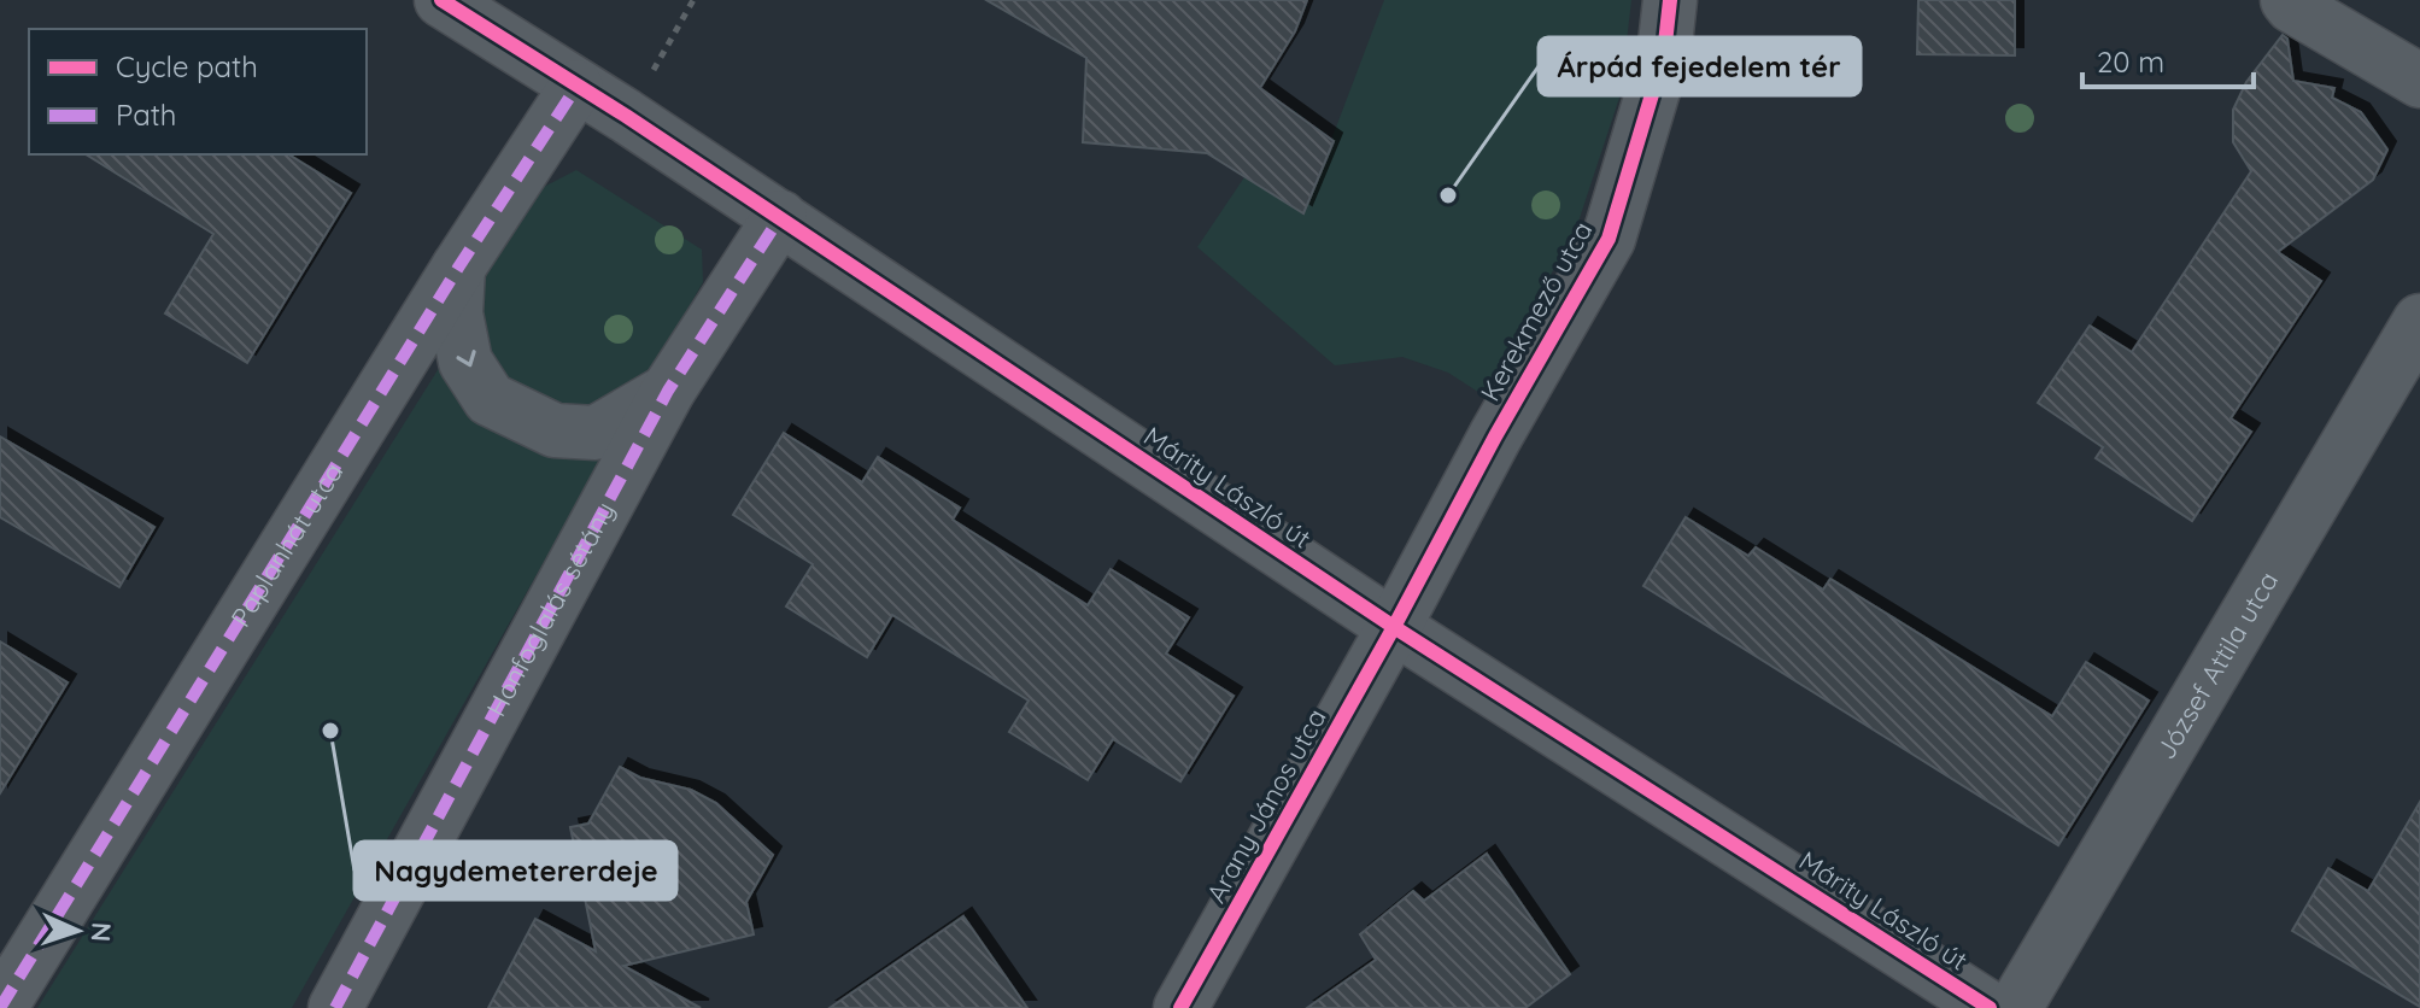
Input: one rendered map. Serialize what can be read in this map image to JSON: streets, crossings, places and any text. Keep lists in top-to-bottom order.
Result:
{
  "streets": {
    "street": [
      "Kerekmező utca",
      "Márity László út",
      "Paplanhát utca",
      "Honfoglalás sétány",
      "József Attila utca",
      "Arany János utca"
    ]
  },
  "crossings": [
    ["Kerekmező utca", "Márity László út"],
    ["Kerekmező utca", "Arany János utca"],
    ["Márity László út", "Paplanhát utca"],
    ["Márity László út", "Honfoglalás sétány"],
    ["Márity László út", "Arany János utca"],
    ["Paplanhát utca", "Honfoglalás sétány"]
  ],
  "places": ["Árpád fejedelem tér", "Nagydemetererdeje"],
  "legend": ["Cycle path", "Path"],
  "scale_bar": "20 m",
  "north": "right"
}
